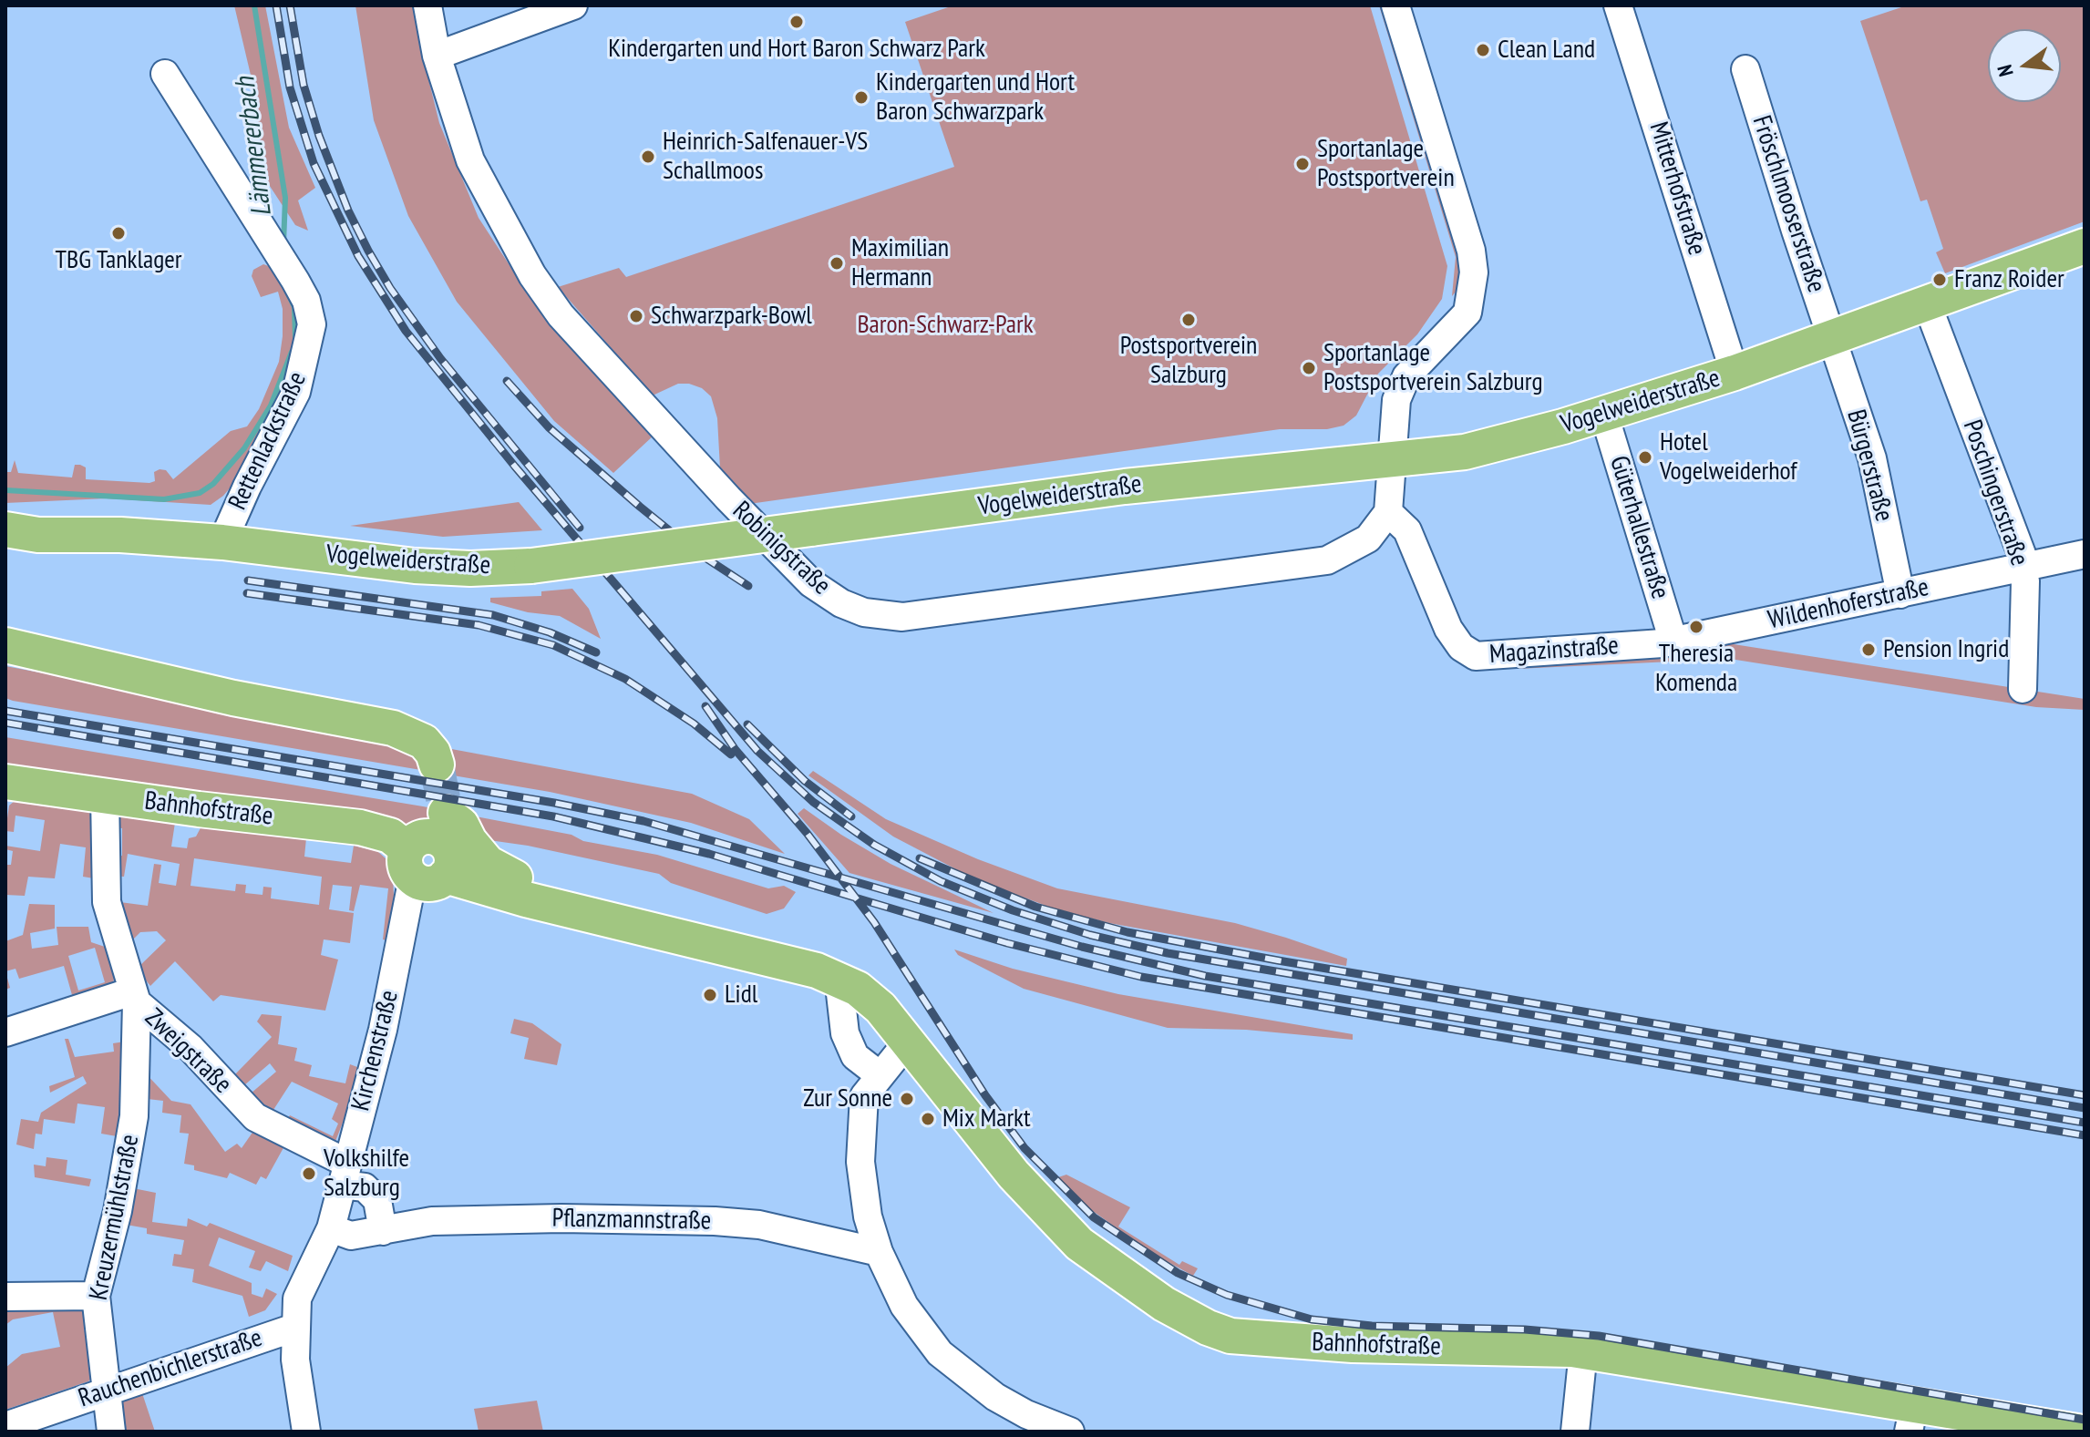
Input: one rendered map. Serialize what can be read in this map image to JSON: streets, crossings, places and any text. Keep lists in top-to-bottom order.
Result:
{
  "streets": {
    "main road": ["Vogelweiderstraße", "Bahnhofstraße"],
    "street": [
      "Mitterhofstraße",
      "Fröschlmooserstraße",
      "Rettenlackstraße",
      "Bürgerstraße",
      "Poschingerstraße",
      "Güterhallestraße",
      "Robinigstraße",
      "Wildenhoferstraße",
      "Magazinstraße",
      "Kirchenstraße",
      "Zweigstraße",
      "Kreuzermühlstraße",
      "Pflanzmannstraße",
      "Rauchenbichlerstraße"
    ]
  },
  "crossings": [
    ["Mitterhofstraße", "Vogelweiderstraße"],
    ["Fröschlmooserstraße", "Vogelweiderstraße"],
    ["Fröschlmooserstraße", "Bürgerstraße"],
    ["Vogelweiderstraße", "Rettenlackstraße"],
    ["Vogelweiderstraße", "Bürgerstraße"],
    ["Vogelweiderstraße", "Poschingerstraße"],
    ["Vogelweiderstraße", "Güterhallestraße"],
    ["Bürgerstraße", "Wildenhoferstraße"],
    ["Poschingerstraße", "Wildenhoferstraße"],
    ["Güterhallestraße", "Wildenhoferstraße"],
    ["Güterhallestraße", "Magazinstraße"],
    ["Robinigstraße", "Magazinstraße"],
    ["Wildenhoferstraße", "Magazinstraße"],
    ["Bahnhofstraße", "Kirchenstraße"],
    ["Bahnhofstraße", "Zweigstraße"],
    ["Kirchenstraße", "Zweigstraße"],
    ["Kirchenstraße", "Pflanzmannstraße"],
    ["Kirchenstraße", "Rauchenbichlerstraße"],
    ["Zweigstraße", "Kreuzermühlstraße"],
    ["Kreuzermühlstraße", "Rauchenbichlerstraße"]
  ],
  "water": ["Lämmererbach"],
  "parks": ["Baron-Schwarz-Park"],
  "places": [
    "Kindergarten und Hort Baron Schwarz Park",
    "Clean Land",
    "Kindergarten und Hort Baron Schwarzpark",
    "Heinrich-Salfenauer-VS Schallmoos",
    "Sportanlage Postsportverein",
    "TBG Tanklager",
    "Maximilian Hermann",
    "Franz Roider",
    "Schwarzpark-Bowl",
    "Postsportverein Salzburg",
    "Sportanlage Postsportverein Salzburg",
    "Hotel Vogelweiderhof",
    "Theresia Komenda",
    "Pension Ingrid",
    "Lidl",
    "Zur Sonne",
    "Mix Markt",
    "Volkshilfe Salzburg"
  ],
  "north": "left"
}
